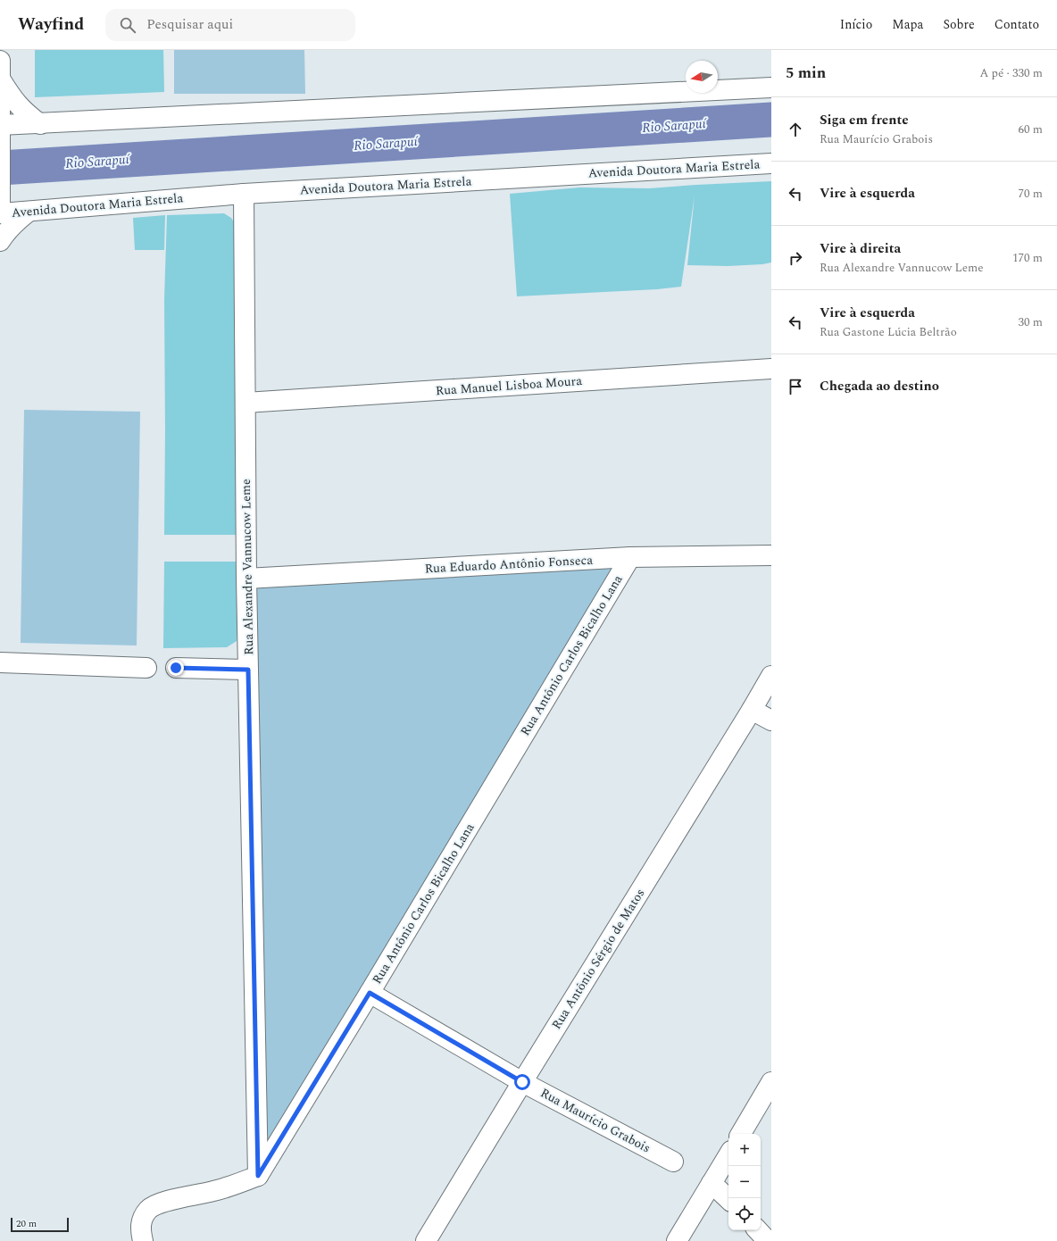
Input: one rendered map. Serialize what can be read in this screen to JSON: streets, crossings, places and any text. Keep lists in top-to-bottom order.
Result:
{
  "streets": {
    "street": [
      "Avenida Doutora Maria Estrela",
      "Rua Manuel Lisboa Moura",
      "Rua Eduardo Antônio Fonseca",
      "Rua Alexandre Vannucow Leme",
      "Rua Antônio Carlos Bicalho Lana",
      "Rua Antônio Sérgio de Matos",
      "Rua Maurício Grabois"
    ]
  },
  "crossings": [
    ["Avenida Doutora Maria Estrela", "Rua Alexandre Vannucow Leme"],
    ["Rua Manuel Lisboa Moura", "Rua Alexandre Vannucow Leme"],
    ["Rua Eduardo Antônio Fonseca", "Rua Alexandre Vannucow Leme"],
    ["Rua Eduardo Antônio Fonseca", "Rua Antônio Carlos Bicalho Lana"],
    ["Rua Alexandre Vannucow Leme", "Rua Antônio Carlos Bicalho Lana"],
    ["Rua Antônio Carlos Bicalho Lana", "Rua Maurício Grabois"],
    ["Rua Antônio Sérgio de Matos", "Rua Maurício Grabois"]
  ],
  "water": ["Rio Sarapuí"],
  "scale_bar": "20 m",
  "north": "left",
  "page": {
    "header": "Wayfind",
    "search": "Pesquisar aqui",
    "nav": [
      "Início",
      "Mapa",
      "Sobre",
      "Contato"
    ],
    "heading": ["5 min", "A pé · 330 m"],
    "list": [
      ["Siga em frente", "Rua Maurício Grabois", "60 m"],
      ["Vire à esquerda", "70 m"],
      ["Vire à direita", "Rua Alexandre Vannucow Leme", "170 m"],
      ["Vire à esquerda", "Rua Gastone Lúcia Beltrão", "30 m"],
      "Chegada ao destino"
    ],
    "map_buttons": ["+", "−"],
    "scale": "20 m"
  }
}
